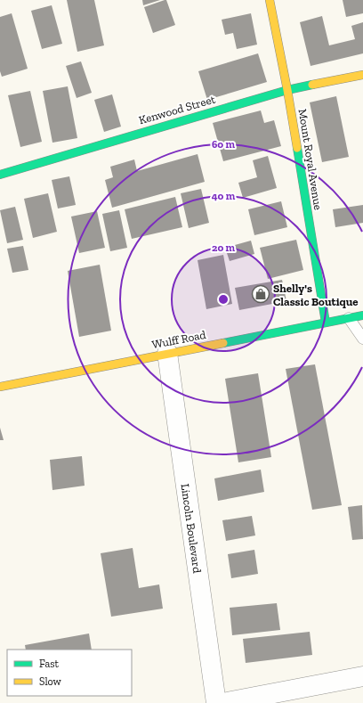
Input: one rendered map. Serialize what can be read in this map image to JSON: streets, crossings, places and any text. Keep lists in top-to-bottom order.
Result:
{
  "streets": {
    "street": [
      "Kenwood Street",
      "Mount Royal Avenue",
      "Wulff Road",
      "Lincoln Boulevard"
    ]
  },
  "crossings": [
    ["Kenwood Street", "Mount Royal Avenue"],
    ["Mount Royal Avenue", "Wulff Road"],
    ["Wulff Road", "Lincoln Boulevard"]
  ],
  "places": {
    "shop": ["Shelly's Classic Boutique"]
  },
  "legend": ["Fast", "Slow"],
  "rings": ["60 m", "40 m", "20 m"]
}
